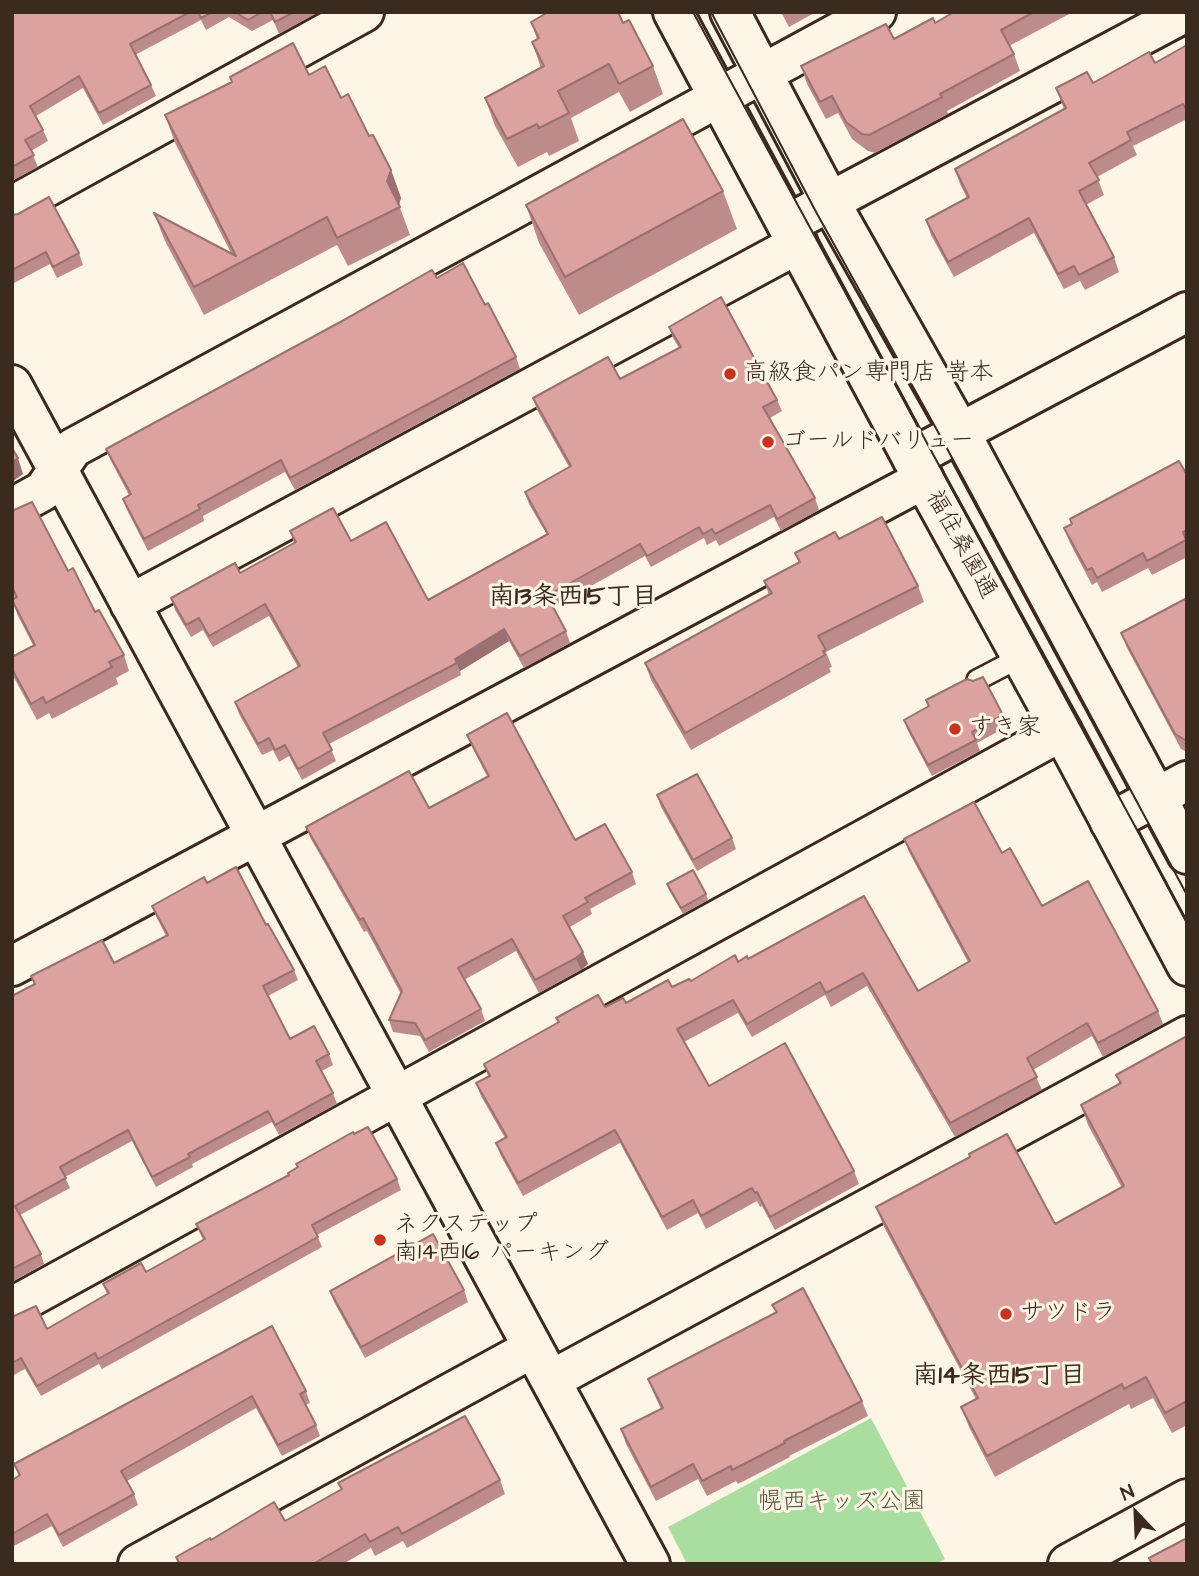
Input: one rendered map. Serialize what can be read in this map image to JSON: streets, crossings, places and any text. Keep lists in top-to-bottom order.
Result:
{
  "streets": {
    "street": ["福住桑園通"]
  },
  "districts": ["南13条西15丁目", "南14条西15丁目"],
  "parks": ["幌西キッズ公園"],
  "places": [
    "高級食パン専門店 嵜本",
    "ゴールドバリュー",
    "すき家",
    "ネクステップ 南14西16 パーキング",
    "サツドラ"
  ],
  "north": "top left"
}
